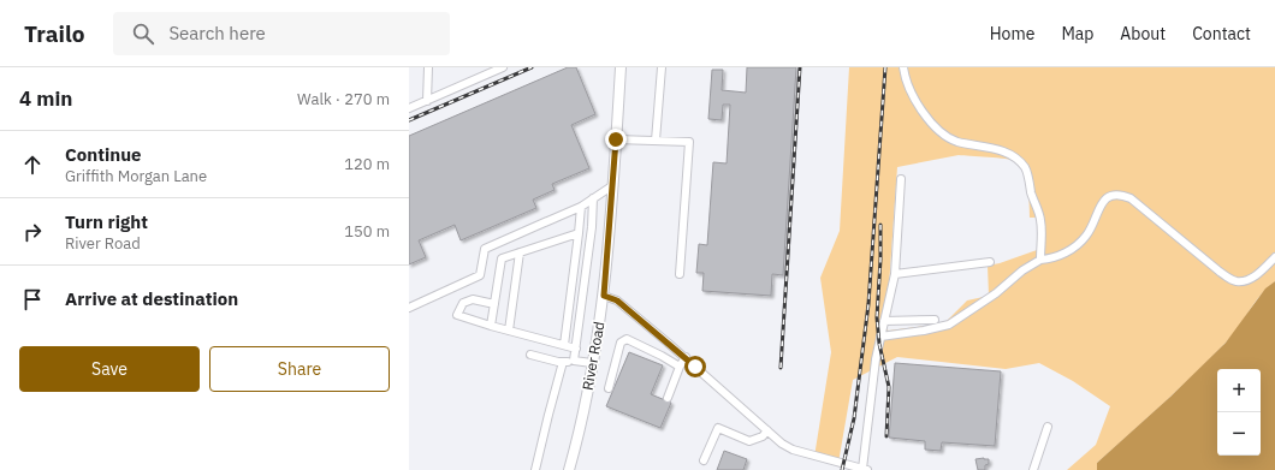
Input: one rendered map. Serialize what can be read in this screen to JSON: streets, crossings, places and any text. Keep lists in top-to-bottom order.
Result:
{
  "streets": {
    "main road": ["River Road"]
  },
  "page": {
    "header": "Trailo",
    "search": "Search here",
    "nav": [
      "Home",
      "Map",
      "About",
      "Contact"
    ],
    "heading": ["4 min", "Walk · 270 m"],
    "list": [
      ["Continue", "Griffith Morgan Lane", "120 m"],
      ["Turn right", "River Road", "150 m"],
      "Arrive at destination"
    ],
    "buttons": ["Save", "Share"],
    "map_buttons": ["+", "−"]
  }
}
